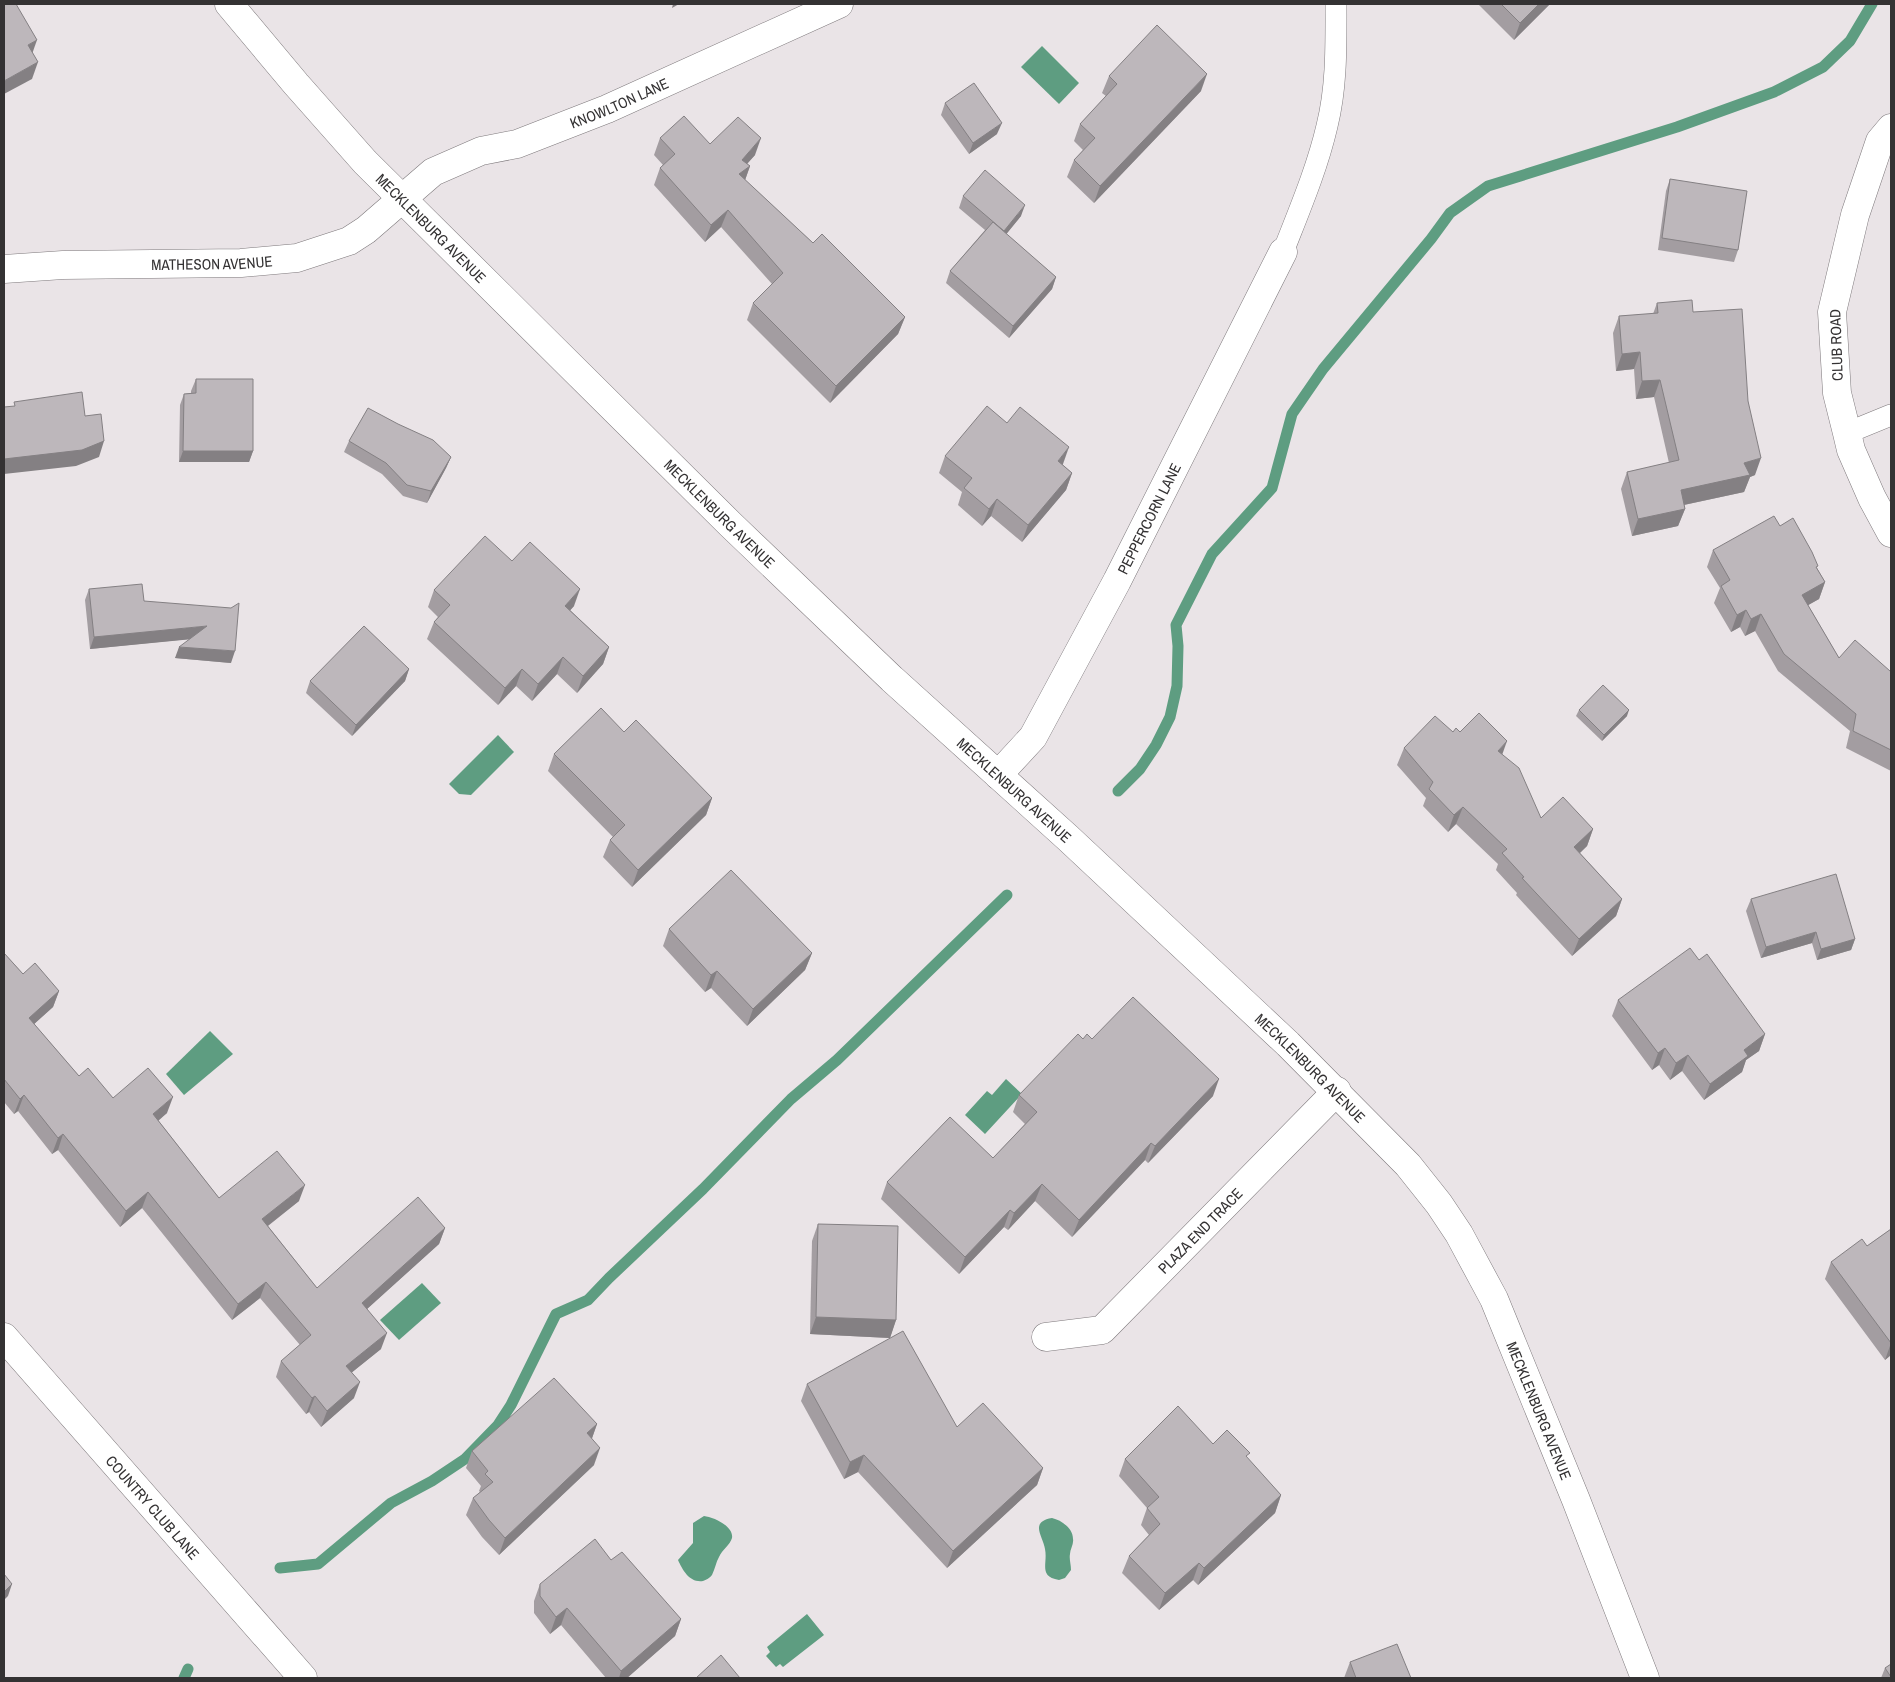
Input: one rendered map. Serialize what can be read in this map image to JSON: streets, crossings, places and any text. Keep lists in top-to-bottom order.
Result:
{
  "streets": {
    "street": [
      "KNOWLTON LANE",
      "MECKLENBURG AVENUE",
      "MATHESON AVENUE",
      "CLUB ROAD",
      "PEPPERCORN LANE",
      "PLAZA END TRACE",
      "COUNTRY CLUB LANE"
    ]
  },
  "crossings": [
    ["KNOWLTON LANE", "MECKLENBURG AVENUE"],
    ["KNOWLTON LANE", "MATHESON AVENUE"],
    ["MECKLENBURG AVENUE", "MATHESON AVENUE"],
    ["MECKLENBURG AVENUE", "PEPPERCORN LANE"],
    ["MECKLENBURG AVENUE", "PLAZA END TRACE"]
  ]
}
